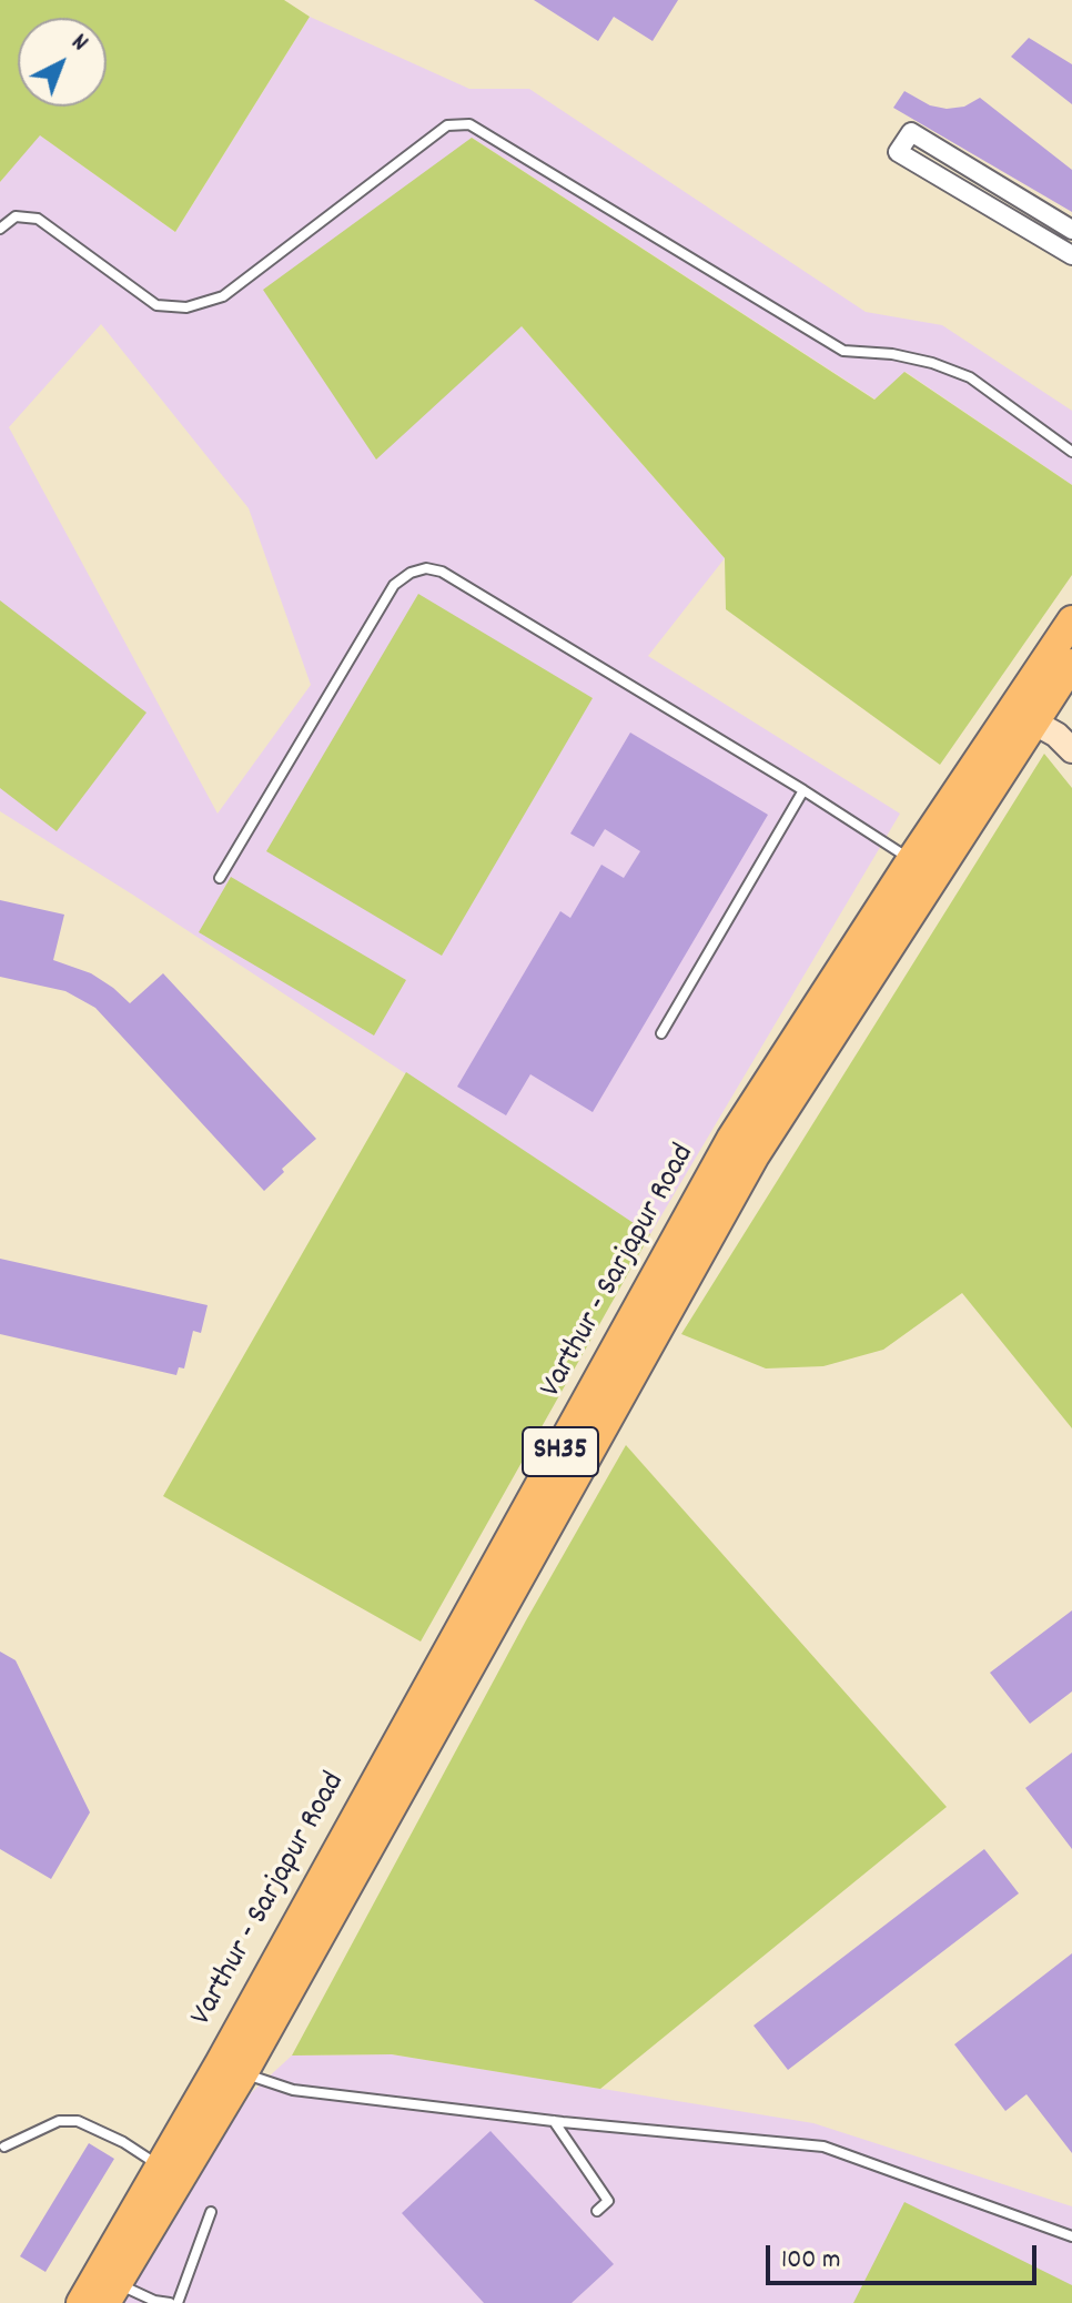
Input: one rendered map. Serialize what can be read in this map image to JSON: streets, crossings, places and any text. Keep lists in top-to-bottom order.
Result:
{
  "streets": {
    "main road": ["Varthur - Sarjapur Road", "SH35"]
  },
  "scale_bar": "100 m",
  "north": "top right"
}
